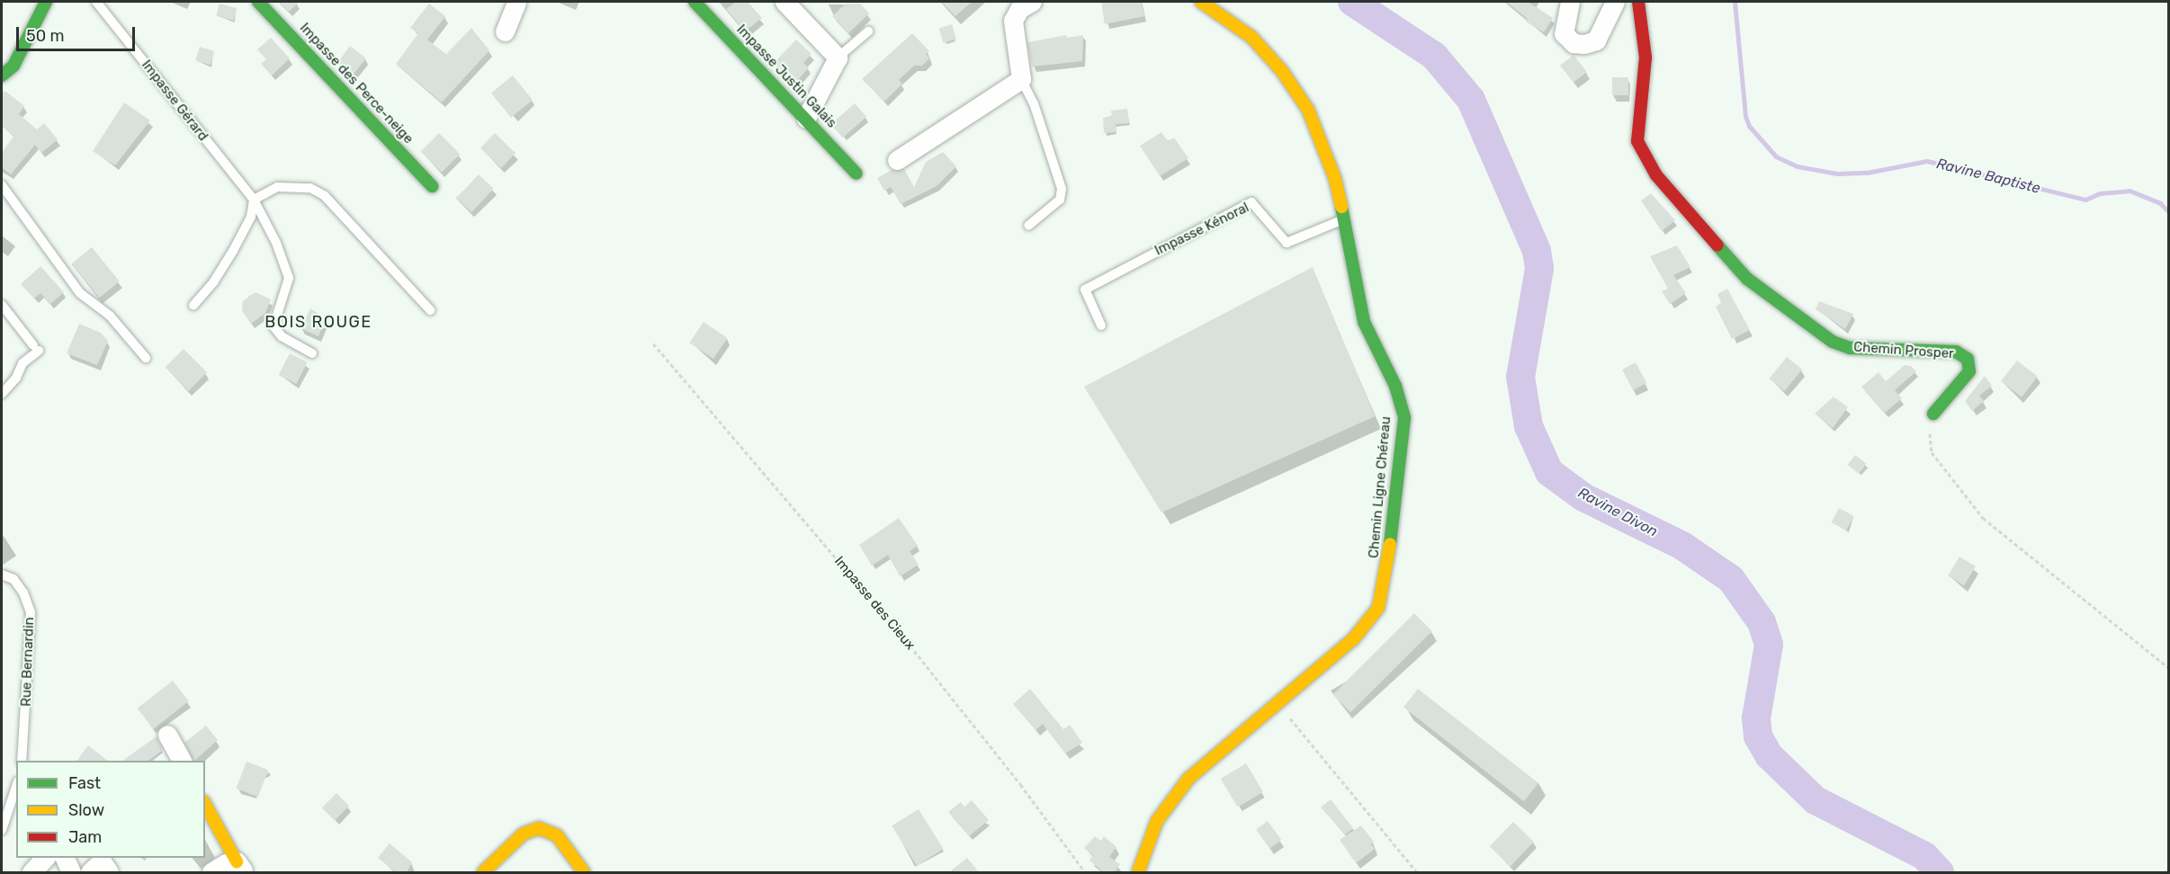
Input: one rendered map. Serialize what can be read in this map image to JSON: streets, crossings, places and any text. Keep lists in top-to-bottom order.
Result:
{
  "streets": {
    "street": [
      "Impasse Justin Galais",
      "Impasse des Perce-neige",
      "Chemin Prosper",
      "Chemin Ligne Chéreau"
    ],
    "lane": ["Impasse Gérard", "Impasse Kénoral", "Rue Bernardin"],
    "path": ["Impasse des Cieux"]
  },
  "crossings": [
    ["Impasse Kénoral", "Chemin Ligne Chéreau"]
  ],
  "districts": ["BOIS ROUGE"],
  "water": ["Ravine Baptiste", "Ravine Divon"],
  "legend": ["Fast", "Slow", "Jam"],
  "scale_bar": "50 m"
}
